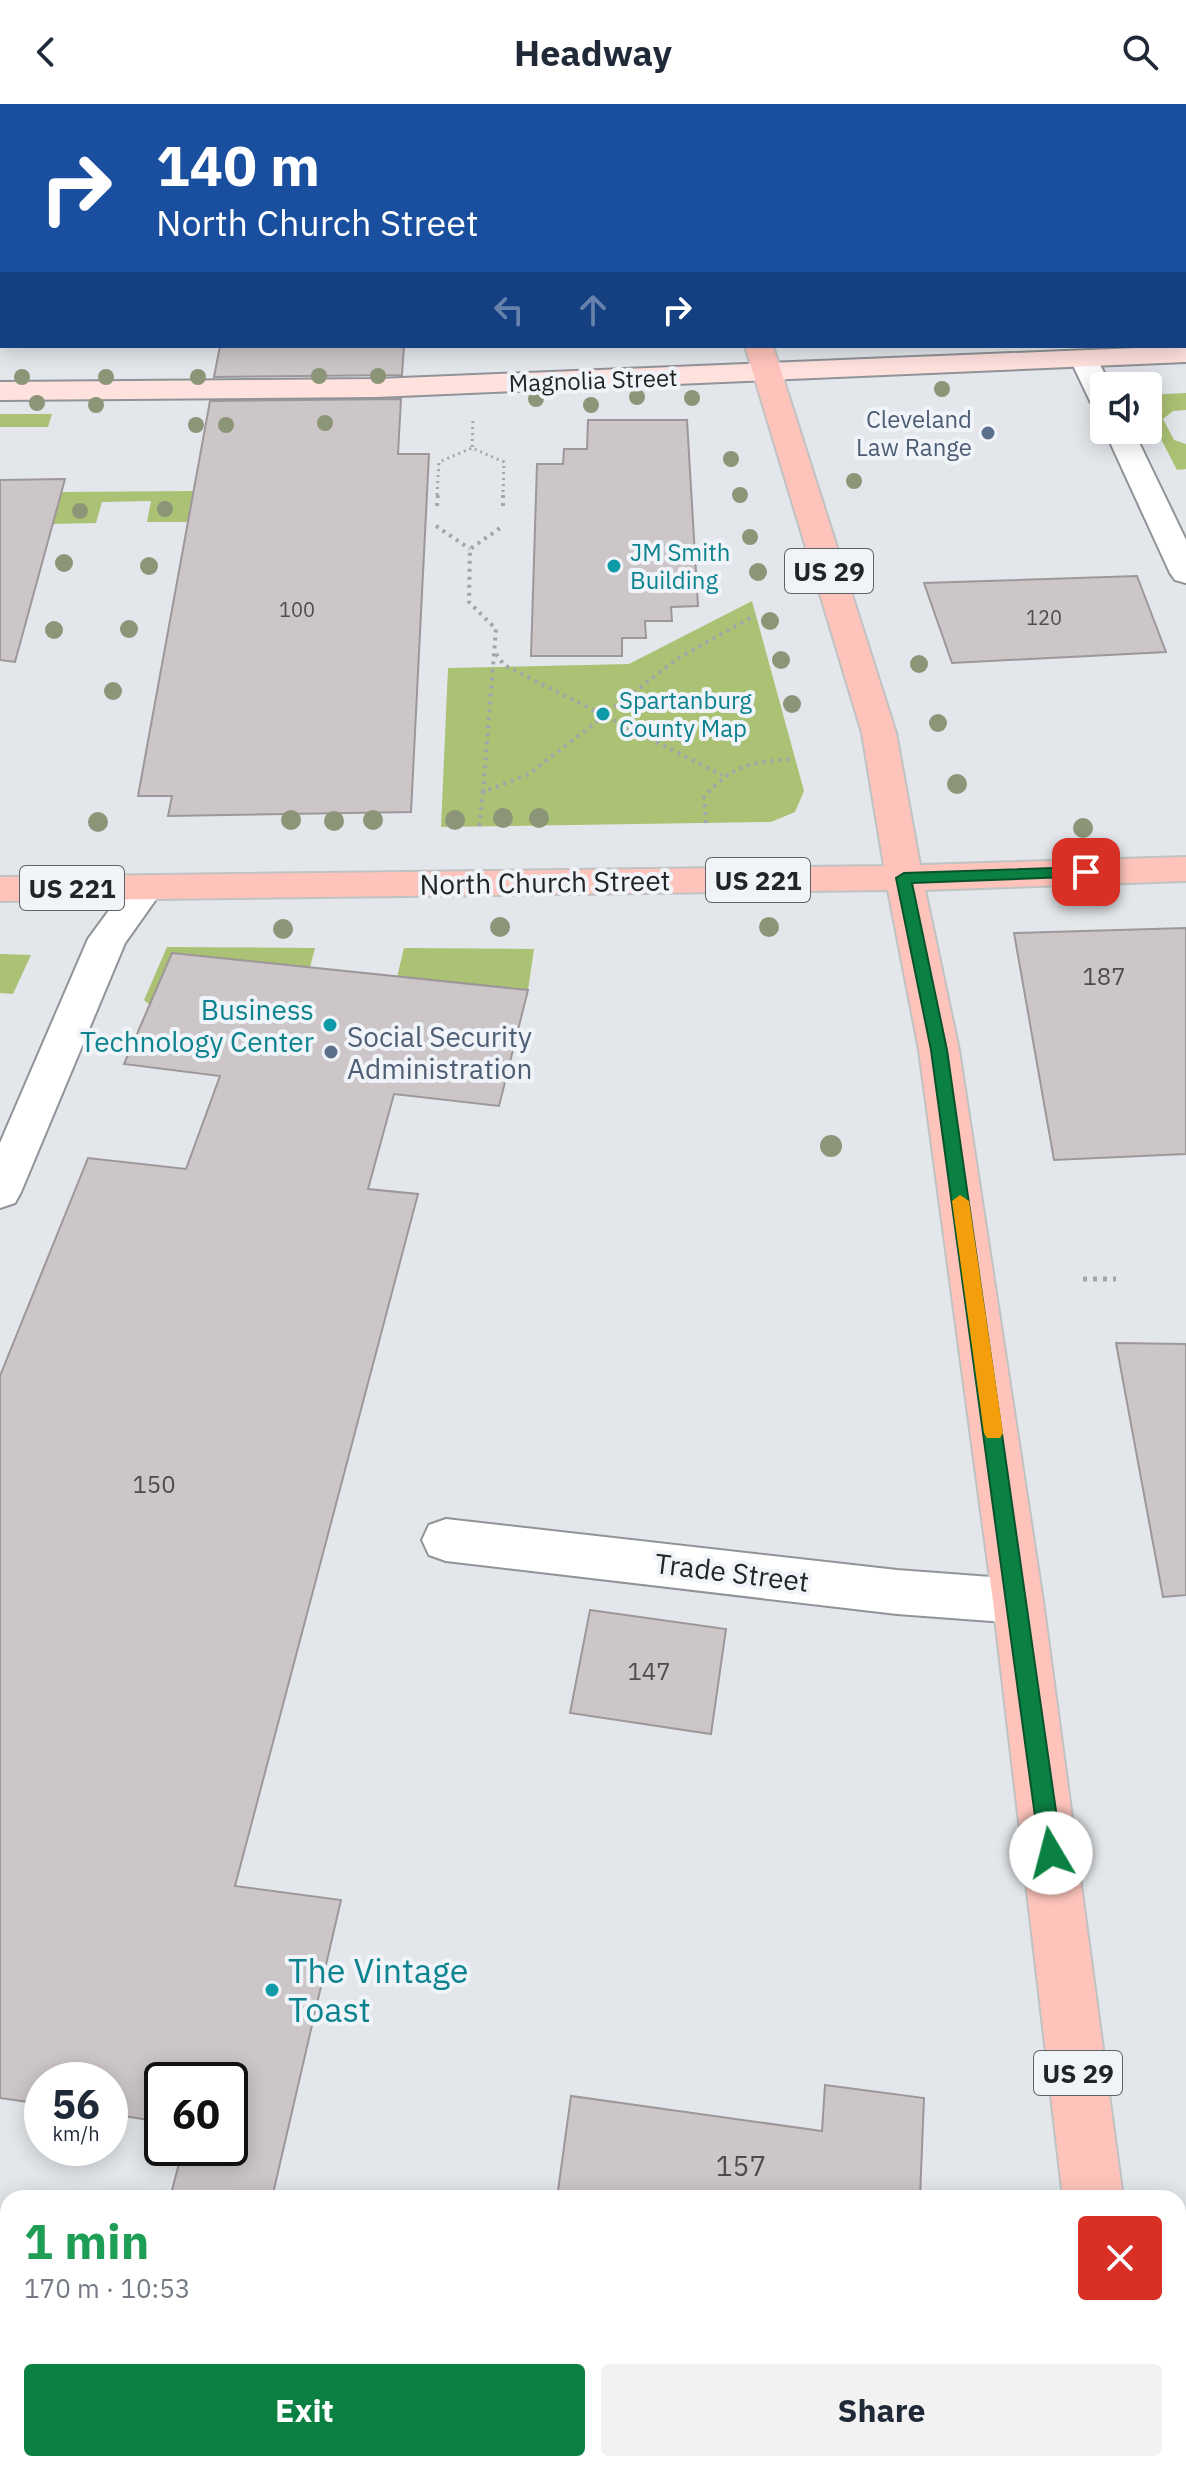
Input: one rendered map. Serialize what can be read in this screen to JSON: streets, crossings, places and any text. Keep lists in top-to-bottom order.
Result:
{
  "streets": {
    "main road": ["US 29", "US 221", "North Church Street"],
    "street": ["Magnolia Street", "Trade Street"]
  },
  "crossings": [
    ["Magnolia Street", "US 29"],
    ["US 29", "North Church Street"],
    ["US 29", "Trade Street"]
  ],
  "places": [
    "Cleveland Law Range",
    "JM Smith Building",
    "Spartanburg County Map",
    "Business Technology Center",
    "Social Security Administration",
    "The Vintage Toast"
  ],
  "house_numbers": [
    "100",
    "120",
    "187",
    "150",
    "147",
    "157"
  ],
  "page": {
    "header": "Headway",
    "turn": ["140 m", "North Church Street"],
    "speed": "56 km/h",
    "limit": "60",
    "heading": ["1 min", "170 m · 10:53"],
    "buttons": ["Exit", "Share"]
  }
}
